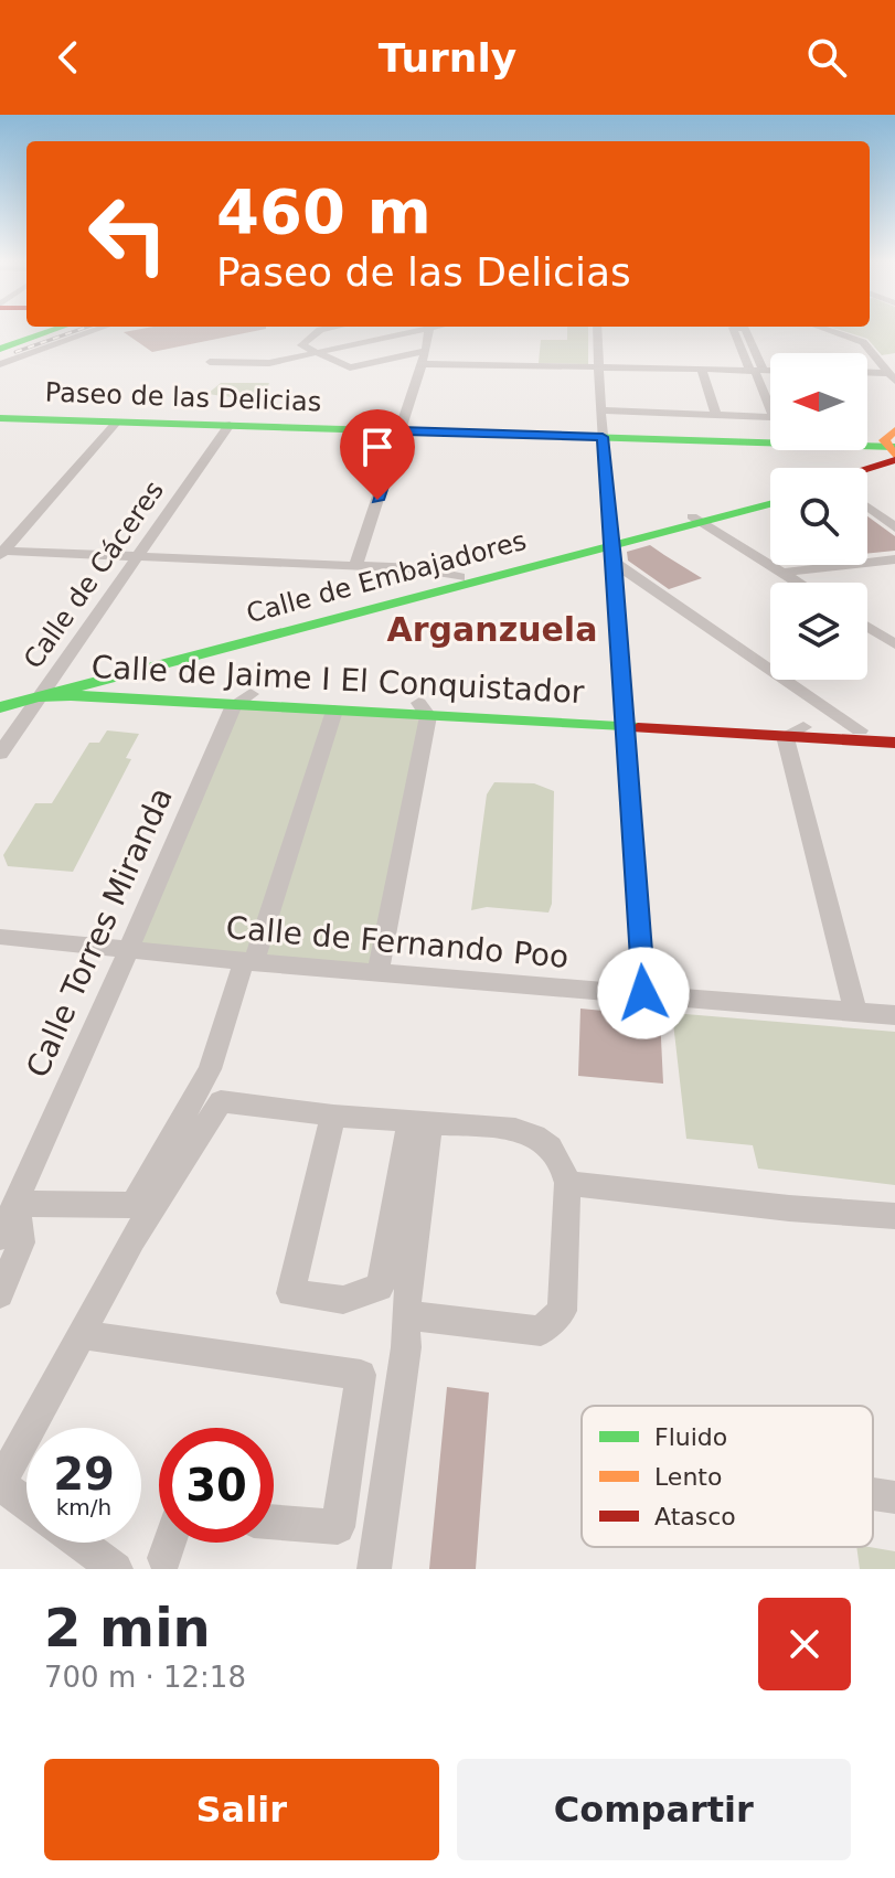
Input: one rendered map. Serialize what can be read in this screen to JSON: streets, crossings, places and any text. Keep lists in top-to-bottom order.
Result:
{
  "streets": {
    "main road": ["Paseo de las Delicias", "Calle de Embajadores", "Calle de Jaime I El Conquistador"],
    "street": ["Calle de Cáceres", "Calle Torres Miranda", "Calle de Fernando Poo"]
  },
  "crossings": [
    ["Paseo de las Delicias", "Calle de Cáceres"],
    ["Calle de Cáceres", "Calle de Embajadores"],
    ["Calle de Cáceres", "Calle de Jaime I El Conquistador"],
    ["Calle de Embajadores", "Calle de Jaime I El Conquistador"],
    ["Calle de Jaime I El Conquistador", "Calle Torres Miranda"],
    ["Calle Torres Miranda", "Calle de Fernando Poo"]
  ],
  "districts": ["Arganzuela"],
  "legend": ["Fluido", "Lento", "Atasco"],
  "north": "left",
  "page": {
    "header": "Turnly",
    "turn": ["460 m", "Paseo de las Delicias"],
    "speed": "29 km/h",
    "limit": "30",
    "heading": ["2 min", "700 m · 12:18"],
    "buttons": ["Salir", "Compartir"]
  }
}
